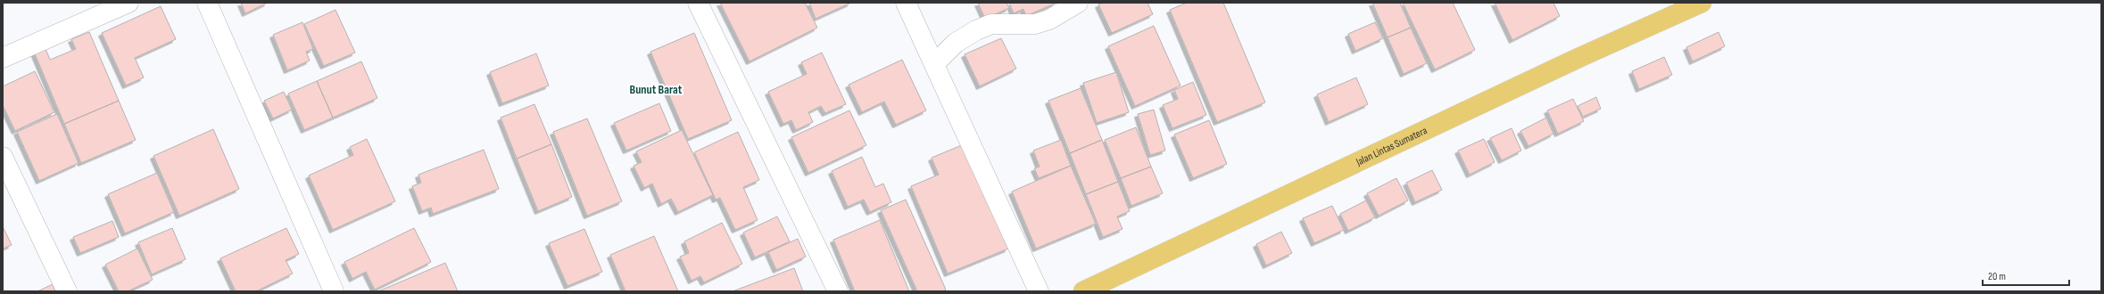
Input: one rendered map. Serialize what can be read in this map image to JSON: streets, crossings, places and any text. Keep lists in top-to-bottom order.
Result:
{
  "streets": {
    "highway": ["Jalan Lintas Sumatera"]
  },
  "districts": ["Bunut Barat"],
  "scale_bar": "20 m"
}
